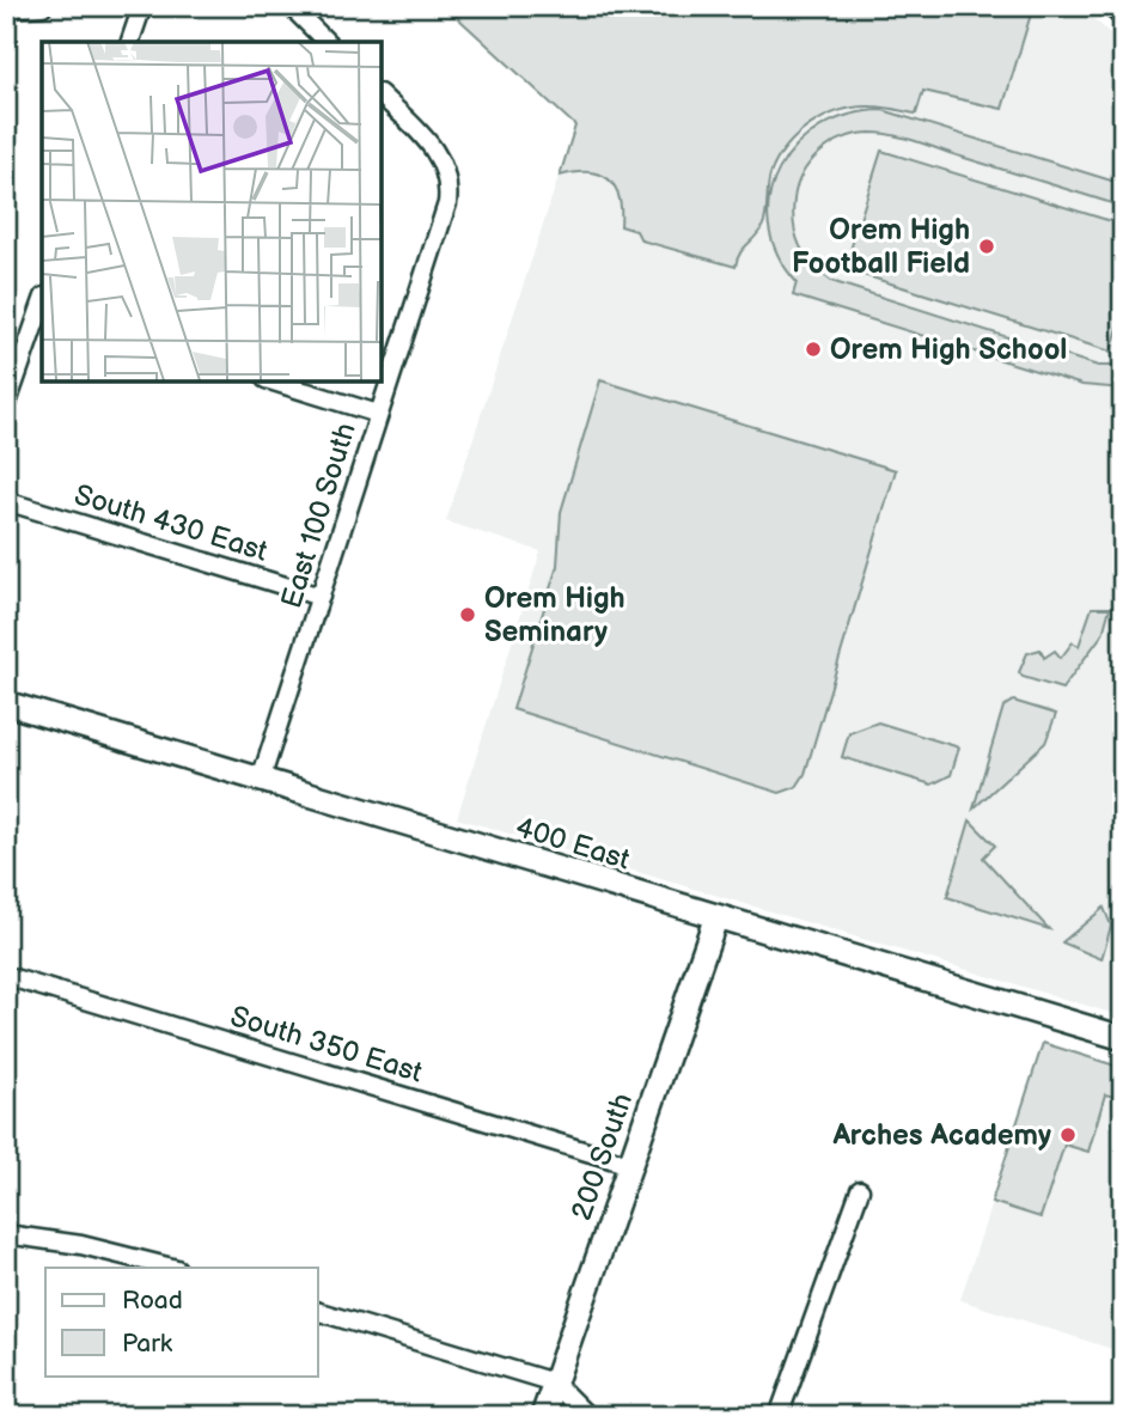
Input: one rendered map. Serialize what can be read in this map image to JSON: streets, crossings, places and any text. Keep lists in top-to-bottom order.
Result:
{
  "streets": {
    "street": [
      "East 100 South",
      "South 430 East",
      "400 East",
      "South 350 East",
      "200 South"
    ]
  },
  "crossings": [
    ["East 100 South", "South 430 East"],
    ["East 100 South", "400 East"],
    ["400 East", "200 South"],
    ["South 350 East", "200 South"]
  ],
  "places": [
    "Orem High Football Field",
    "Orem High School",
    "Orem High Seminary",
    "Arches Academy"
  ],
  "legend": ["Road", "Park"]
}
